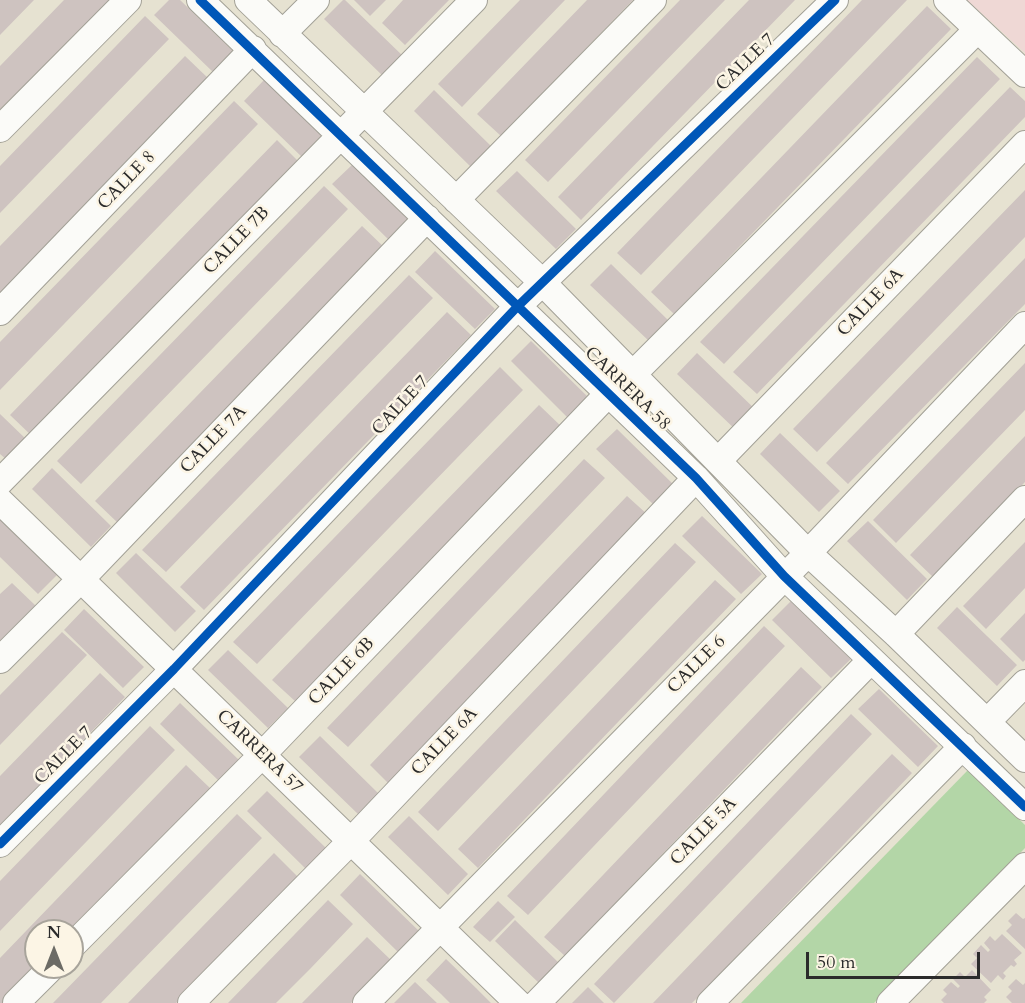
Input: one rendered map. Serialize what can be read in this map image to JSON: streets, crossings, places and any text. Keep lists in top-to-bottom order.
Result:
{
  "streets": {
    "street": [
      "CALLE 7",
      "CALLE 8",
      "CALLE 7B",
      "CALLE 6A",
      "CARRERA 58",
      "CALLE 7A",
      "CALLE 6",
      "CALLE 6B",
      "CARRERA 57",
      "CALLE 5A"
    ]
  },
  "crossings": [
    ["CALLE 7", "CARRERA 58"],
    ["CALLE 7", "CARRERA 57"],
    ["CALLE 8", "CARRERA 58"],
    ["CALLE 7B", "CARRERA 58"],
    ["CALLE 6A", "CARRERA 58"],
    ["CALLE 6A", "CARRERA 57"],
    ["CARRERA 58", "CALLE 7A"],
    ["CARRERA 58", "CALLE 6"],
    ["CARRERA 58", "CALLE 6B"],
    ["CARRERA 58", "CALLE 5A"],
    ["CALLE 7A", "CARRERA 57"],
    ["CALLE 6", "CARRERA 57"],
    ["CALLE 6B", "CARRERA 57"]
  ],
  "scale_bar": "50 m",
  "north": "top"
}
